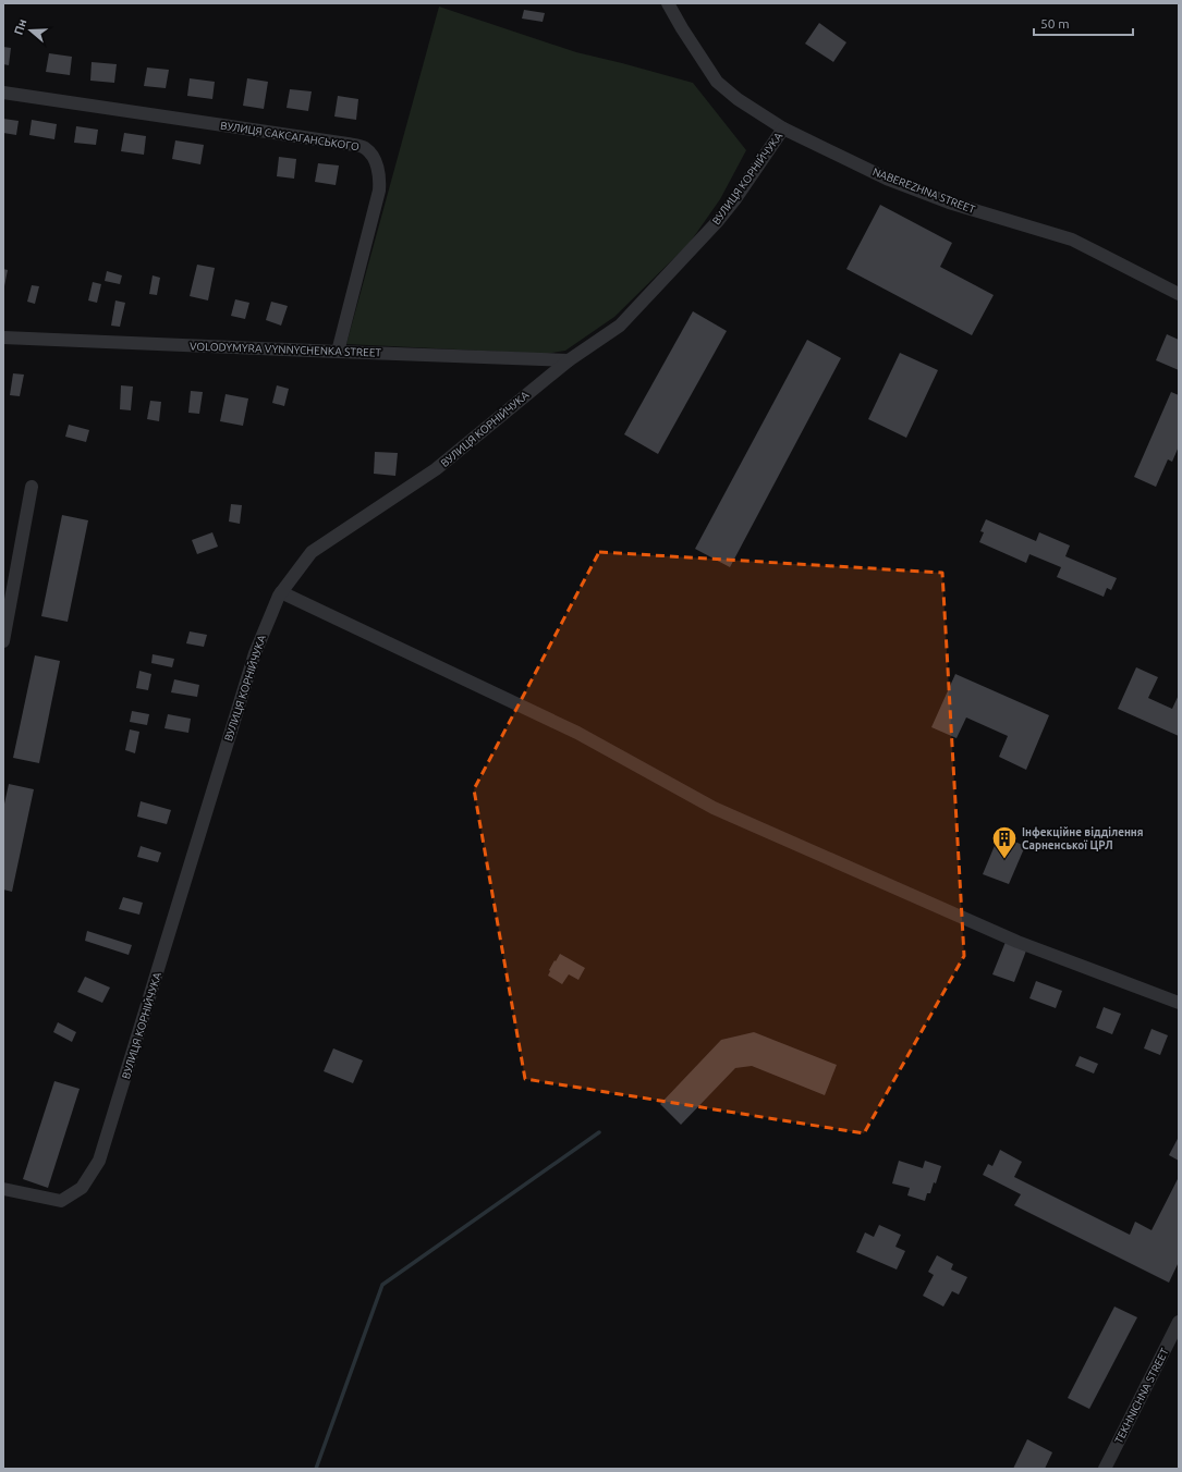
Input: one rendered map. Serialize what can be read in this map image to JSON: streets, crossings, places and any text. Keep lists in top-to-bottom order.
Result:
{
  "streets": {
    "street": [
      "ВУЛИЦЯ САКСАГАНСЬКОГО",
      "ВУЛИЦЯ КОРНІЙЧУКА",
      "NABEREZHNA STREET",
      "VOLODYMYRA VYNNYCHENKA STREET",
      "TEKHNICHNA STREET"
    ]
  },
  "crossings": [
    ["ВУЛИЦЯ САКСАГАНСЬКОГО", "VOLODYMYRA VYNNYCHENKA STREET"],
    ["ВУЛИЦЯ КОРНІЙЧУКА", "NABEREZHNA STREET"],
    ["ВУЛИЦЯ КОРНІЙЧУКА", "VOLODYMYRA VYNNYCHENKA STREET"]
  ],
  "places": {
    "building": ["Інфекційне відділення Сарненської ЦРЛ"]
  },
  "scale_bar": "50 m",
  "north": "left"
}
